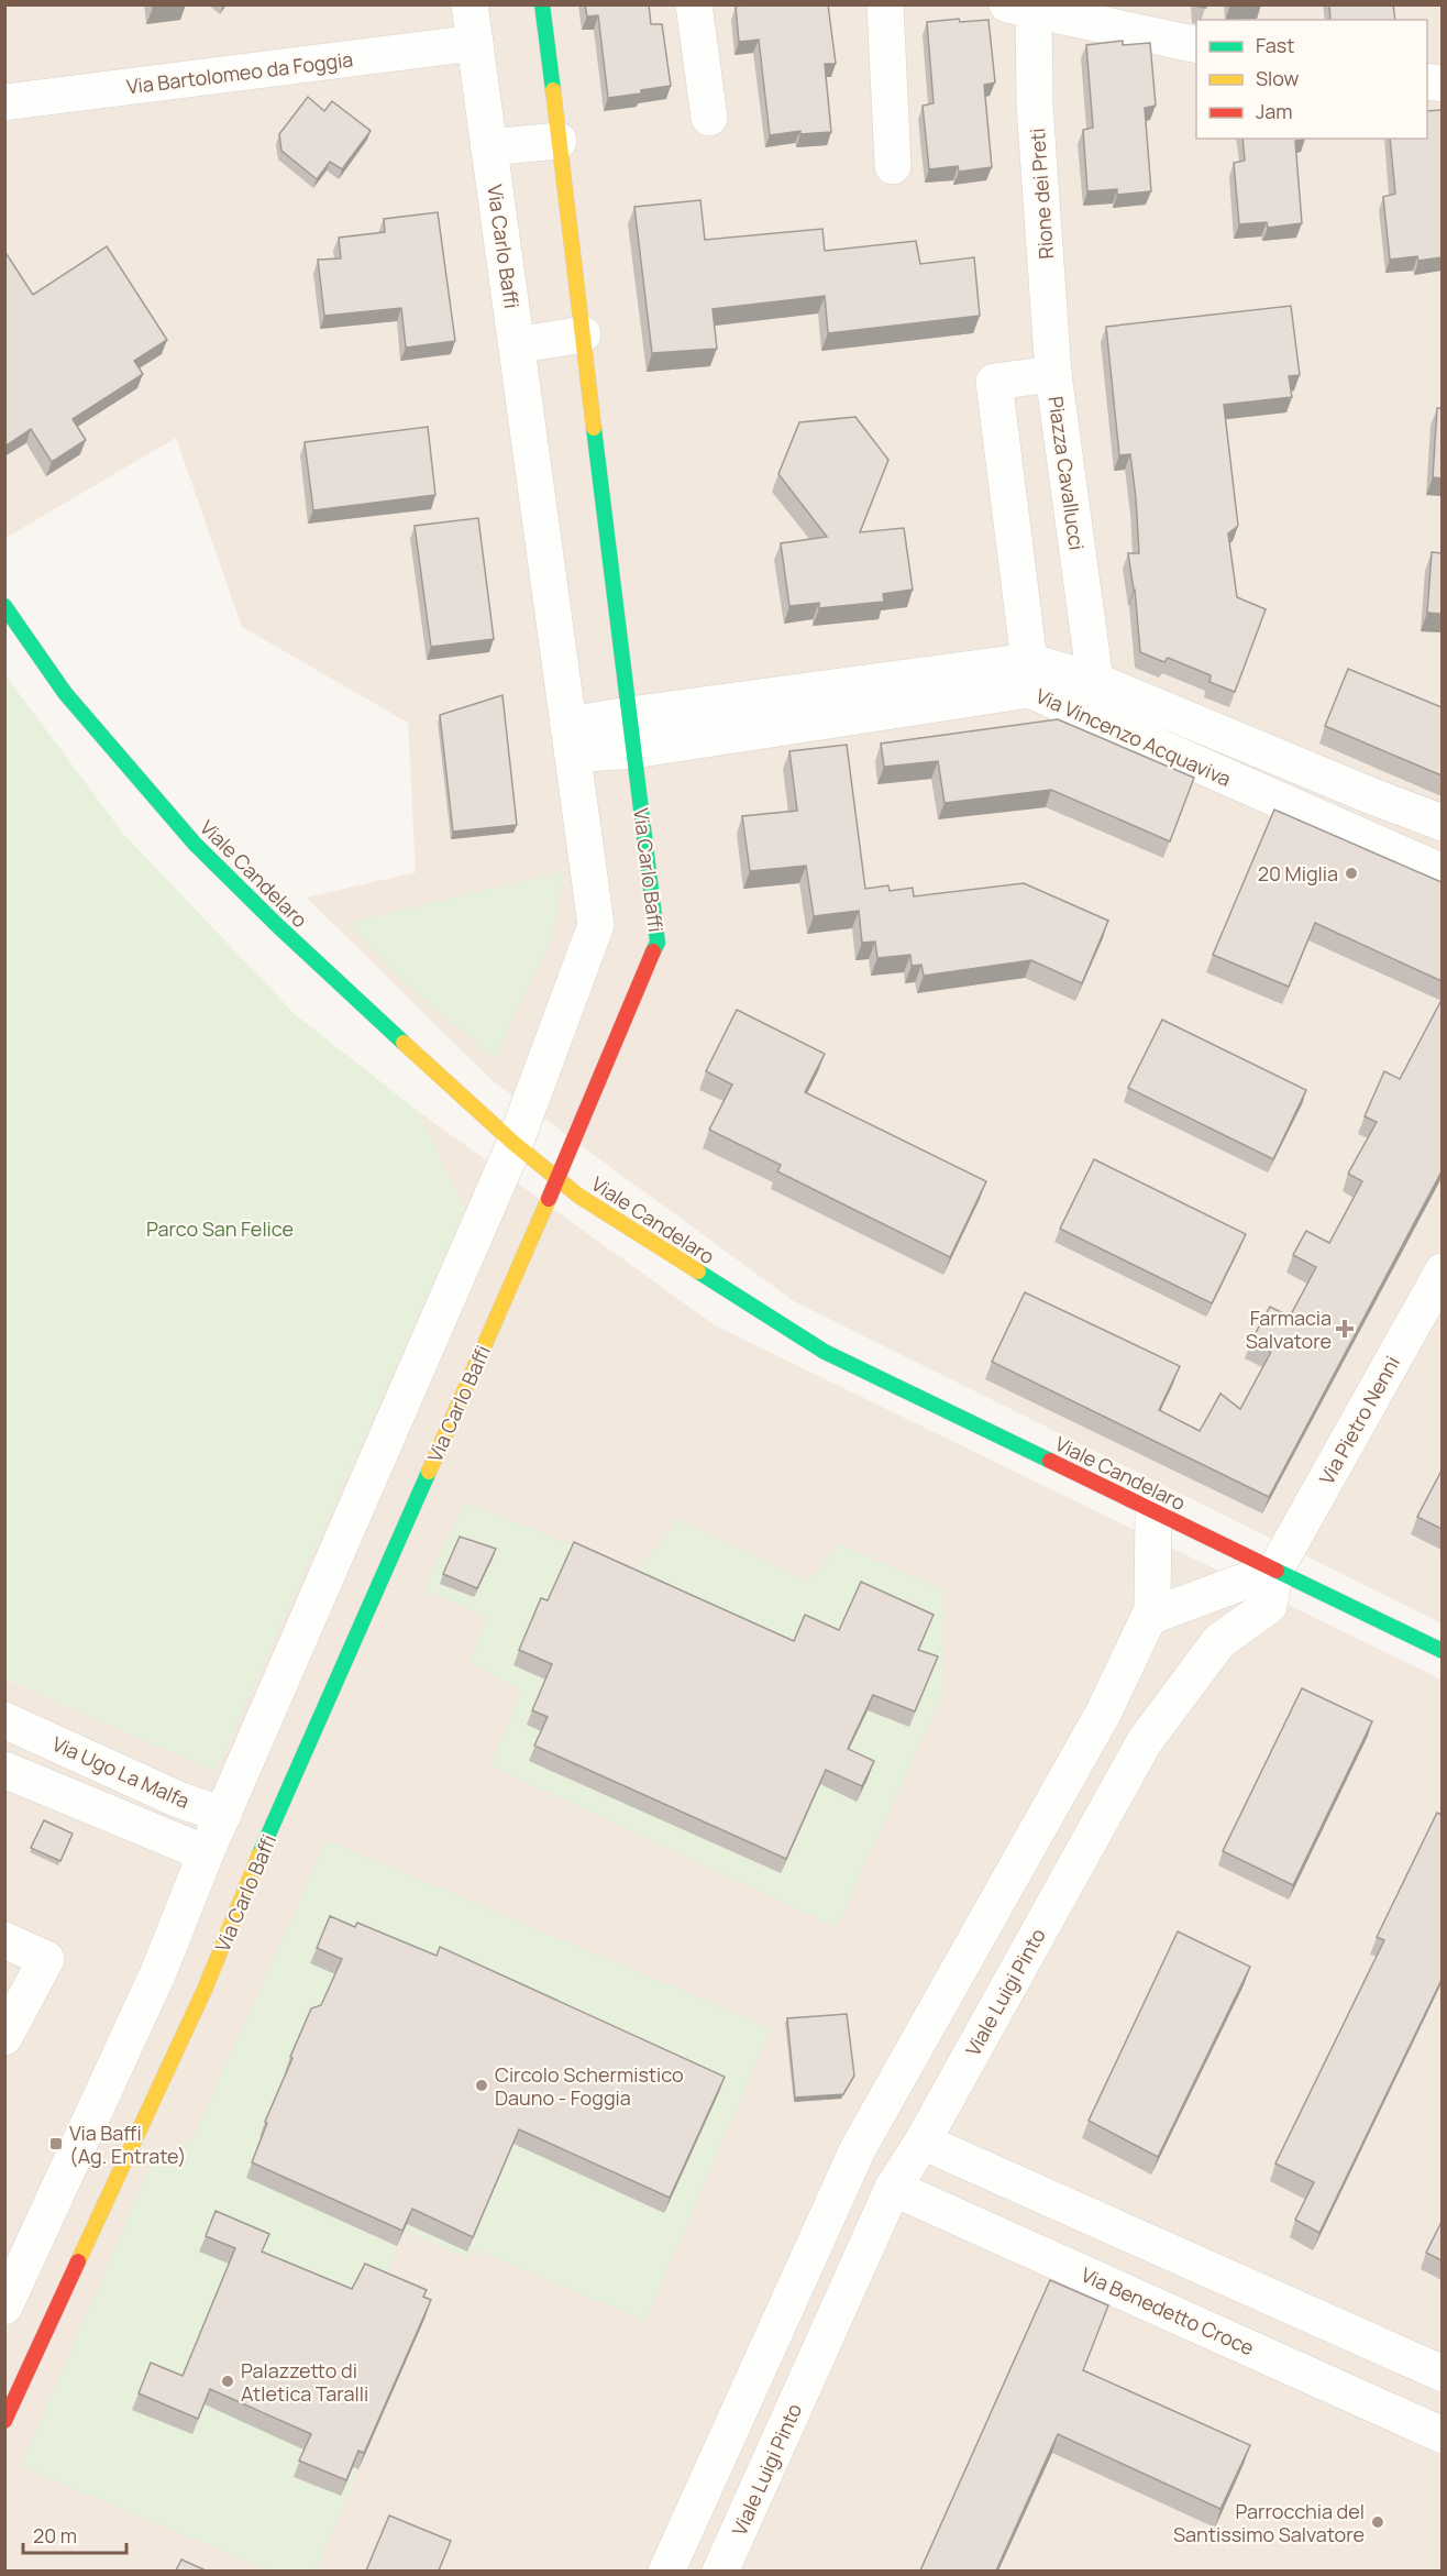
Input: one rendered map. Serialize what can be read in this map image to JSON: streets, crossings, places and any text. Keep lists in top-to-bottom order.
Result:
{
  "streets": {
    "street": [
      "Via Bartolomeo da Foggia",
      "Rione dei Preti",
      "Via Carlo Baffi",
      "Piazza Cavallucci",
      "Via Vincenzo Acquaviva",
      "Viale Candelaro",
      "Via Pietro Nenni",
      "Via Ugo La Malfa",
      "Viale Luigi Pinto",
      "Via Benedetto Croce"
    ]
  },
  "crossings": [
    ["Via Bartolomeo da Foggia", "Via Carlo Baffi"],
    ["Rione dei Preti", "Piazza Cavallucci"],
    ["Via Carlo Baffi", "Via Vincenzo Acquaviva"],
    ["Via Carlo Baffi", "Viale Candelaro"],
    ["Via Carlo Baffi", "Via Ugo La Malfa"],
    ["Piazza Cavallucci", "Via Vincenzo Acquaviva"],
    ["Viale Candelaro", "Via Pietro Nenni"],
    ["Viale Candelaro", "Viale Luigi Pinto"],
    ["Via Pietro Nenni", "Viale Luigi Pinto"],
    ["Viale Luigi Pinto", "Via Benedetto Croce"]
  ],
  "parks": ["Parco San Felice"],
  "places": {
    "other": [
      "20 Miglia",
      "Circolo Schermistico Dauno - Foggia",
      "Palazzetto di Atletica Taralli",
      "Parrocchia del Santissimo Salvatore"
    ],
    "health": ["Farmacia Salvatore"],
    "transit": ["Via Baffi (Ag. Entrate)"]
  },
  "legend": ["Fast", "Slow", "Jam"],
  "scale_bar": "20 m"
}
